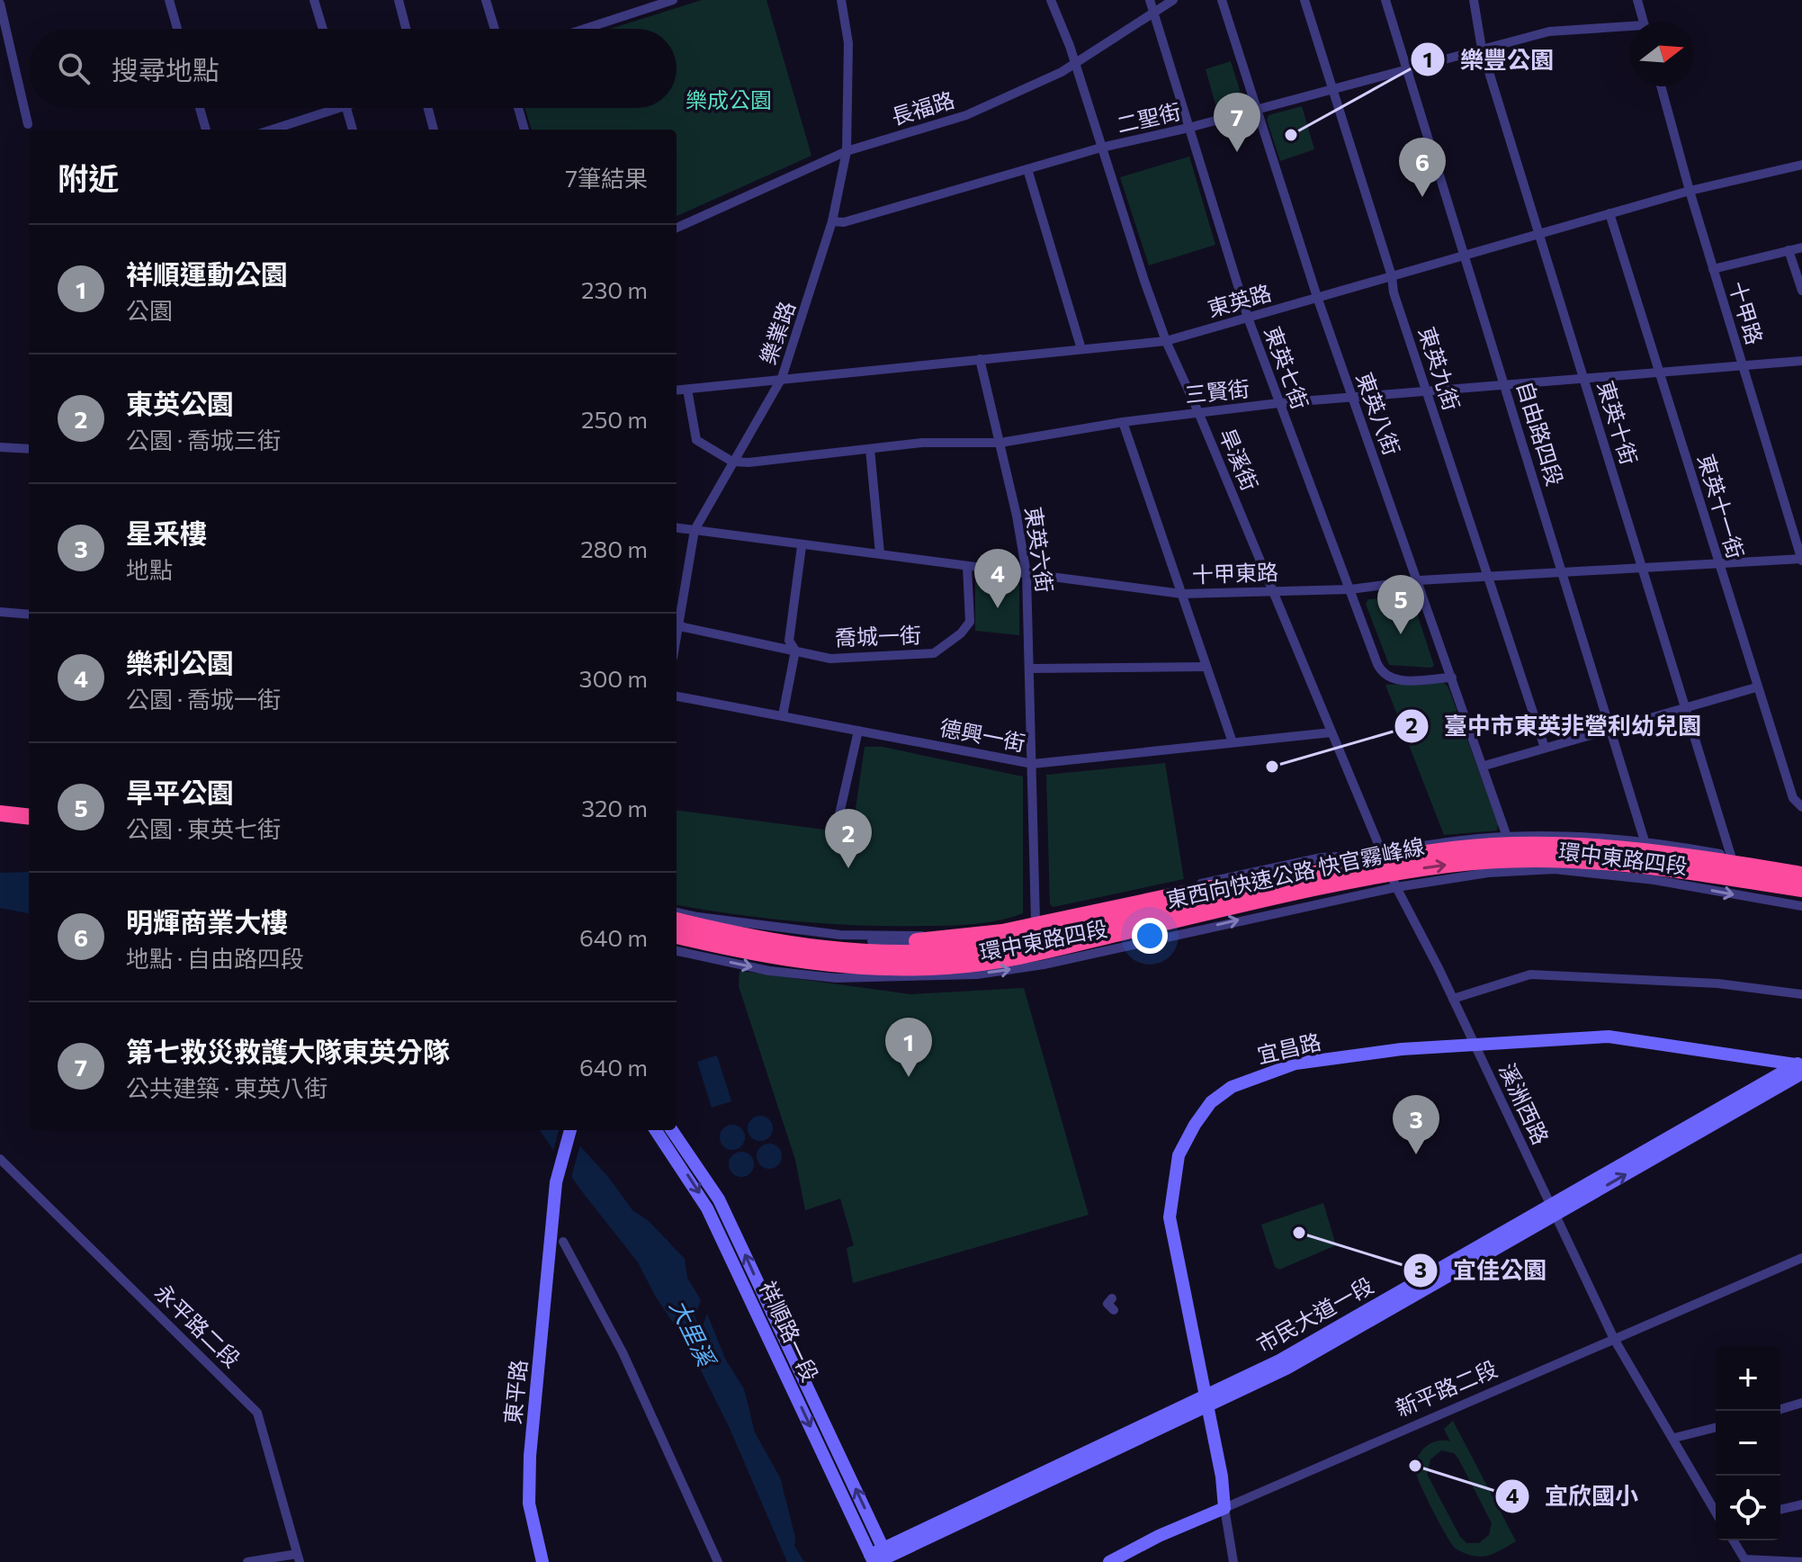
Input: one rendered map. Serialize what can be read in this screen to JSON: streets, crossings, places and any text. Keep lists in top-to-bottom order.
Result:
{
  "streets": {
    "highway": ["東西向快速公路 快官霧峰線"],
    "street": [
      "長福路",
      "二聖街",
      "東英路",
      "十甲路",
      "樂業路",
      "東英七街",
      "東英九街",
      "三賢街",
      "東英八街",
      "東英十街",
      "自由路四段",
      "旱溪街",
      "東英十一街",
      "東英六街",
      "十甲東路",
      "喬城一街",
      "德興一街",
      "環中東路四段",
      "宜昌路",
      "溪洲西路",
      "市民大道一段",
      "永平路二段",
      "祥順路一段",
      "新平路二段",
      "東平路"
    ]
  },
  "crossings": [
    ["長福路", "樂業路"],
    ["長福路", "東英七街"],
    ["長福路", "旱溪街"],
    ["二聖街", "樂業路"],
    ["二聖街", "東英七街"],
    ["二聖街", "東英九街"],
    ["二聖街", "東英八街"],
    ["二聖街", "東英十街"],
    ["二聖街", "自由路四段"],
    ["二聖街", "旱溪街"],
    ["東英路", "十甲路"],
    ["東英路", "樂業路"],
    ["東英路", "東英七街"],
    ["東英路", "東英九街"],
    ["東英路", "東英八街"],
    ["東英路", "東英十街"],
    ["東英路", "自由路四段"],
    ["東英路", "旱溪街"],
    ["東英路", "東英十一街"],
    ["東英路", "東英六街"],
    ["十甲路", "三賢街"],
    ["十甲路", "十甲東路"],
    ["樂業路", "三賢街"],
    ["樂業路", "十甲東路"],
    ["樂業路", "喬城一街"],
    ["東英七街", "三賢街"],
    ["東英七街", "東英八街"],
    ["東英七街", "十甲東路"],
    ["東英九街", "三賢街"],
    ["東英九街", "十甲東路"],
    ["三賢街", "東英八街"],
    ["三賢街", "東英十街"],
    ["三賢街", "自由路四段"],
    ["三賢街", "旱溪街"],
    ["三賢街", "東英十一街"],
    ["三賢街", "東英六街"],
    ["東英八街", "十甲東路"],
    ["東英八街", "環中東路四段"],
    ["東英十街", "十甲東路"],
    ["東英十街", "環中東路四段"],
    ["自由路四段", "十甲東路"],
    ["自由路四段", "環中東路四段"],
    ["旱溪街", "十甲東路"],
    ["旱溪街", "德興一街"],
    ["旱溪街", "環中東路四段"],
    ["旱溪街", "溪洲西路"],
    ["東英十一街", "十甲東路"],
    ["東英六街", "十甲東路"],
    ["東英六街", "德興一街"],
    ["東英六街", "環中東路四段"],
    ["十甲東路", "喬城一街"],
    ["環中東路四段", "溪洲西路"],
    ["宜昌路", "溪洲西路"],
    ["宜昌路", "市民大道一段"],
    ["宜昌路", "新平路二段"],
    ["溪洲西路", "市民大道一段"],
    ["溪洲西路", "新平路二段"],
    ["市民大道一段", "祥順路一段"]
  ],
  "water": ["大里溪"],
  "parks": ["樂成公園"],
  "places": [
    "樂豐公園",
    "臺中市東英非營利幼兒園",
    "宜佳公園",
    "宜欣國小"
  ],
  "north": "right",
  "page": {
    "search": "搜尋地點",
    "pins": [
      "7",
      "6",
      "4",
      "5",
      "2",
      "1",
      "3"
    ],
    "heading": ["附近", "7筆結果"],
    "list": [
      {
        "mark": "1",
        "name": "祥順運動公園",
        "note": "公園",
        "value": "230 m"
      },
      {
        "mark": "2",
        "name": "東英公園",
        "note": "公園 · 喬城三街",
        "value": "250 m"
      },
      {
        "mark": "3",
        "name": "星釆樓",
        "note": "地點",
        "value": "280 m"
      },
      {
        "mark": "4",
        "name": "樂利公園",
        "note": "公園 · 喬城一街",
        "value": "300 m"
      },
      {
        "mark": "5",
        "name": "旱平公園",
        "note": "公園 · 東英七街",
        "value": "320 m"
      },
      {
        "mark": "6",
        "name": "明輝商業大樓",
        "note": "地點 · 自由路四段",
        "value": "640 m"
      },
      {
        "mark": "7",
        "name": "第七救災救護大隊東英分隊",
        "note": "公共建築 · 東英八街",
        "value": "640 m"
      }
    ],
    "map_buttons": ["+", "−"]
  }
}
